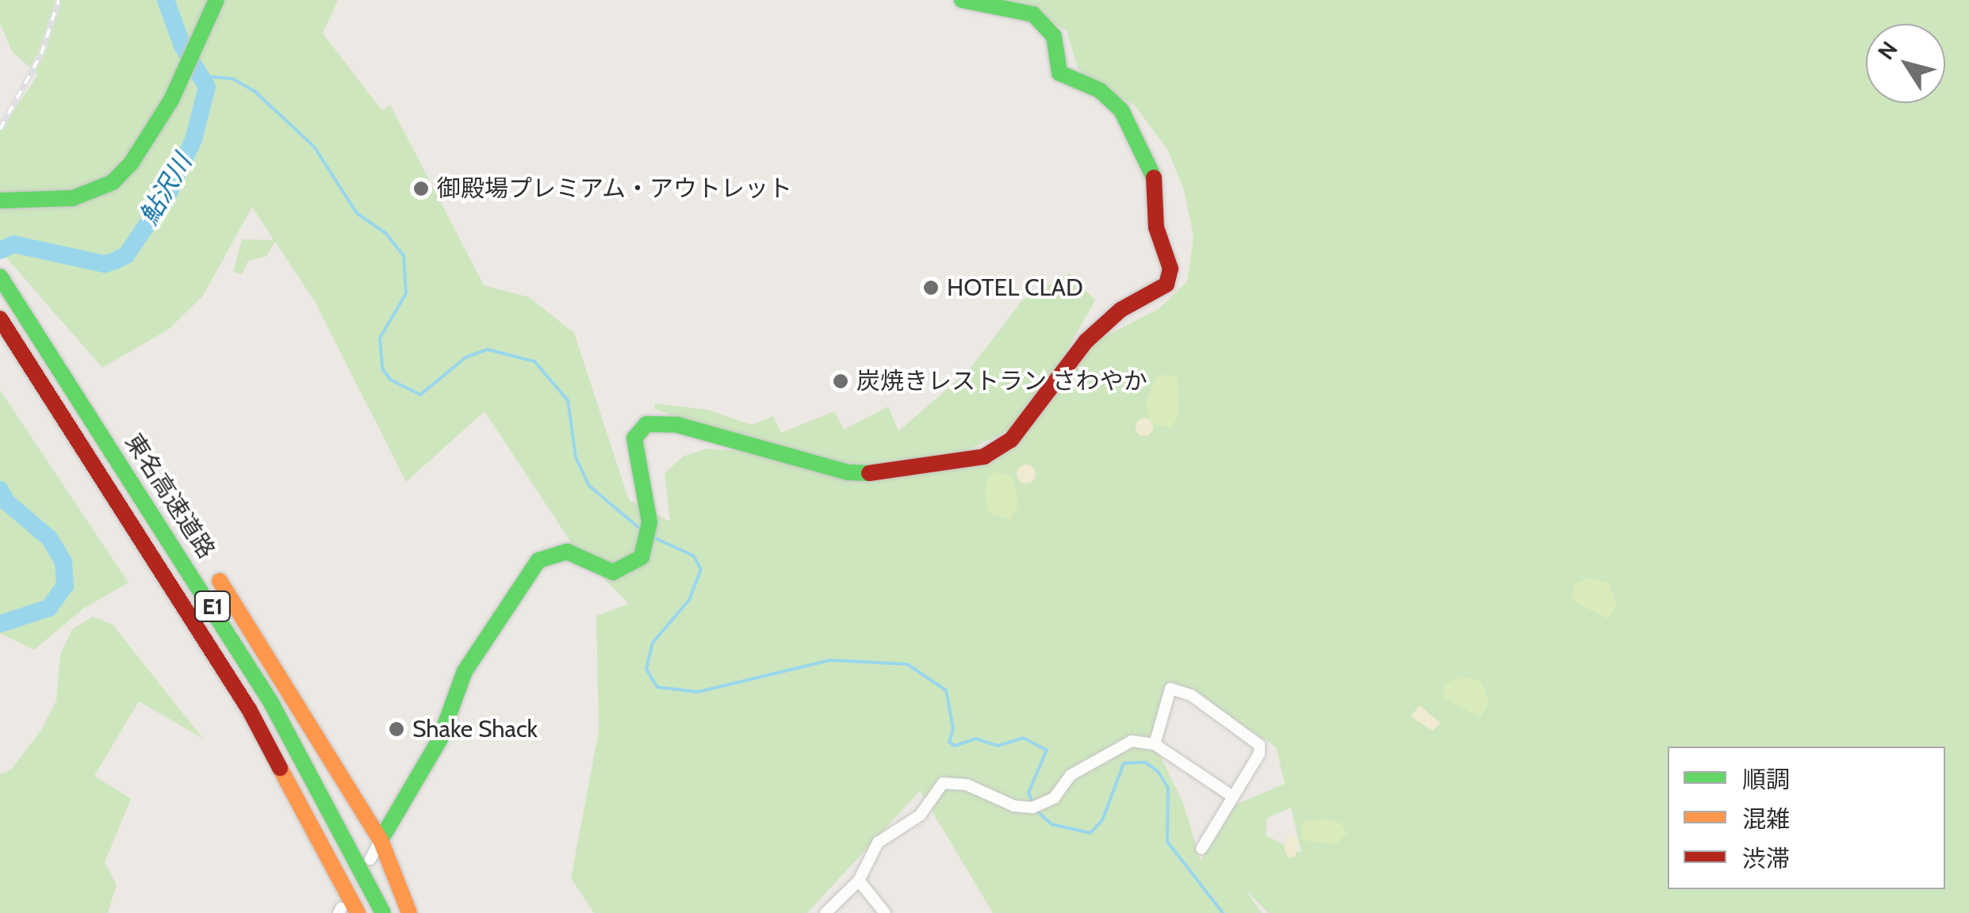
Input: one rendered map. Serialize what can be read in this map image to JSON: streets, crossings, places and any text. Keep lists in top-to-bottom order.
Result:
{
  "streets": {
    "main road": ["東名高速道路", "E1"]
  },
  "water": ["鮎沢川"],
  "places": [
    "御殿場プレミアム・アウトレット",
    "HOTEL CLAD",
    "炭焼きレストラン さわやか",
    "Shake Shack"
  ],
  "legend": ["順調", "混雑", "渋滞"],
  "north": "top left"
}
